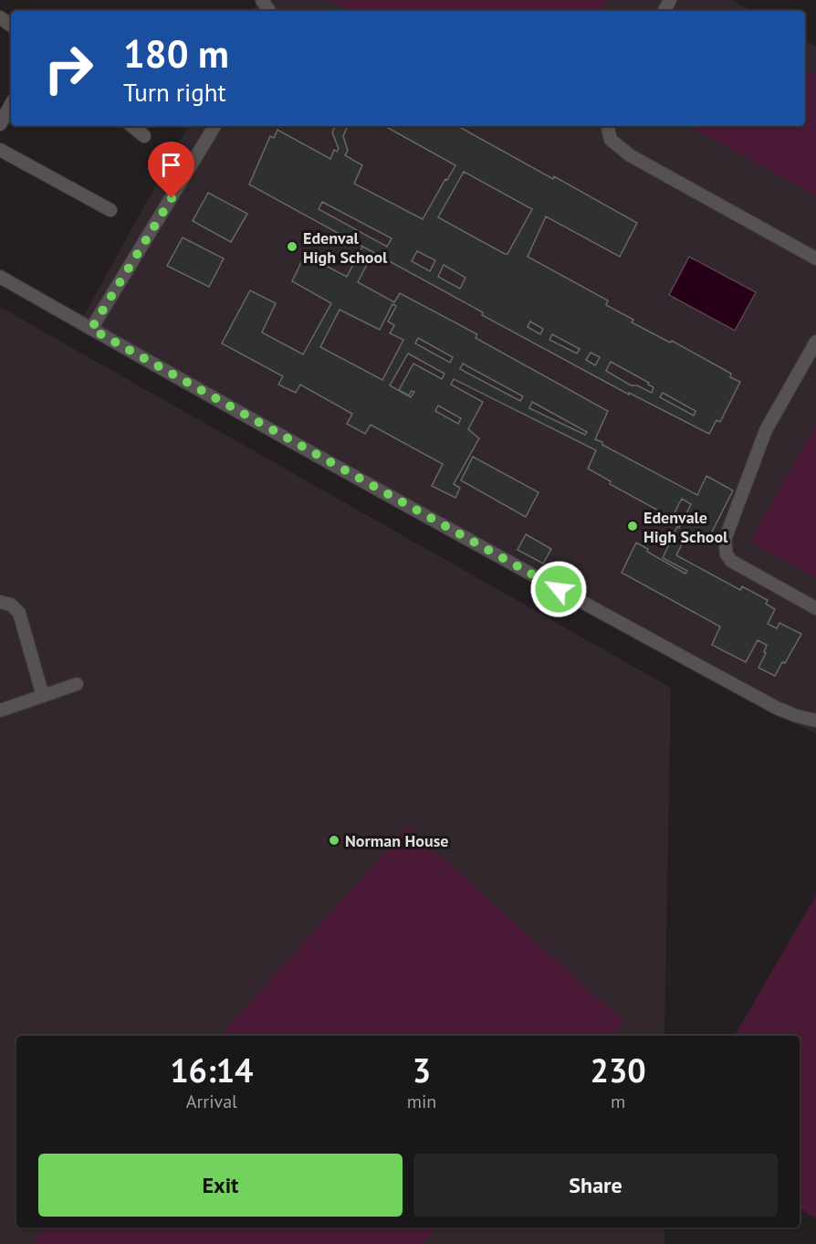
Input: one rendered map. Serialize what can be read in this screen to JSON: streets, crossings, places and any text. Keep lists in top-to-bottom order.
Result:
{
  "places": ["Edenval High School", "Edenvale High School", "Norman House"],
  "page": {
    "turn": ["180 m", "Turn right"],
    "eta": [
      "16:14",
      "Arrival",
      "3",
      "min",
      "230",
      "m"
    ],
    "buttons": ["Exit", "Share"]
  }
}
